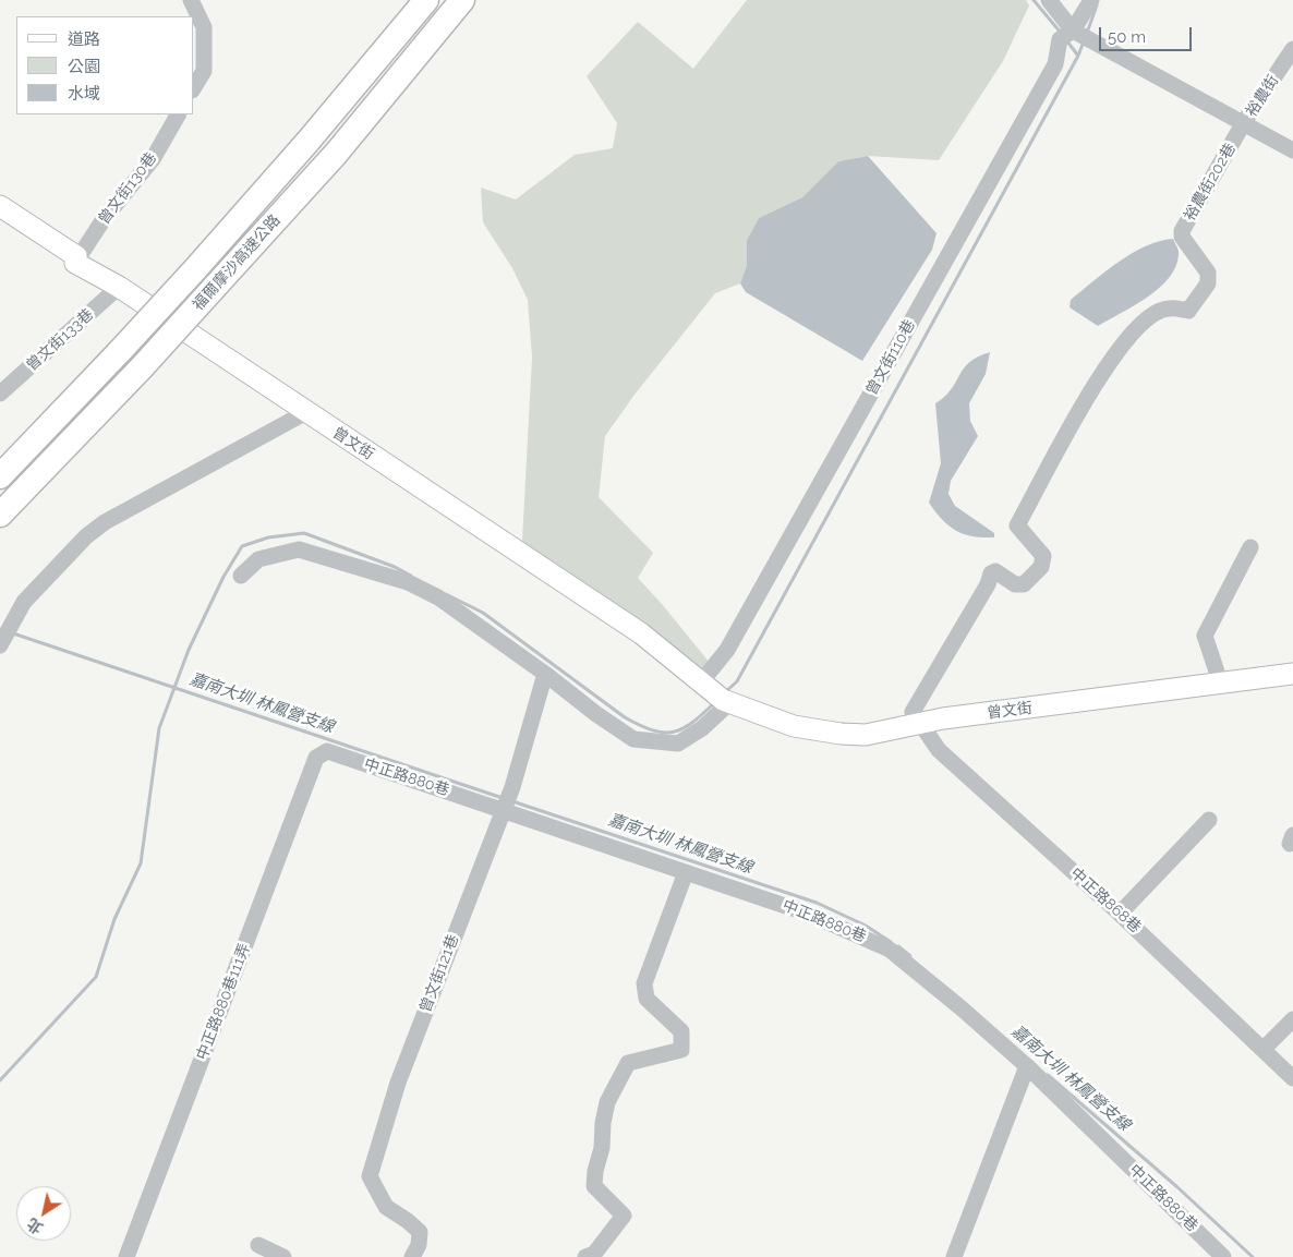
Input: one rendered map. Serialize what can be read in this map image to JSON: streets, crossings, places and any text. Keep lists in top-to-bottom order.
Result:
{
  "streets": {
    "highway": ["福爾摩沙高速公路"],
    "main road": ["曾文街"],
    "street": [
      "裕農街",
      "裕農街202巷",
      "曾文街130巷",
      "曾文街133巷",
      "曾文街110巷",
      "中正路880巷",
      "中正路868巷",
      "曾文街121巷",
      "中正路880巷111弄"
    ]
  },
  "crossings": [
    ["裕農街", "裕農街202巷"],
    ["裕農街202巷", "曾文街"],
    ["裕農街202巷", "中正路868巷"],
    ["曾文街130巷", "曾文街"],
    ["曾文街133巷", "曾文街"],
    ["曾文街110巷", "曾文街"],
    ["曾文街", "中正路868巷"],
    ["中正路880巷", "曾文街121巷"],
    ["中正路880巷", "中正路880巷111弄"]
  ],
  "water": ["嘉南大圳 林鳳營支線"],
  "legend": ["道路", "公園", "水域"],
  "scale_bar": "50 m",
  "north": "bottom left"
}
